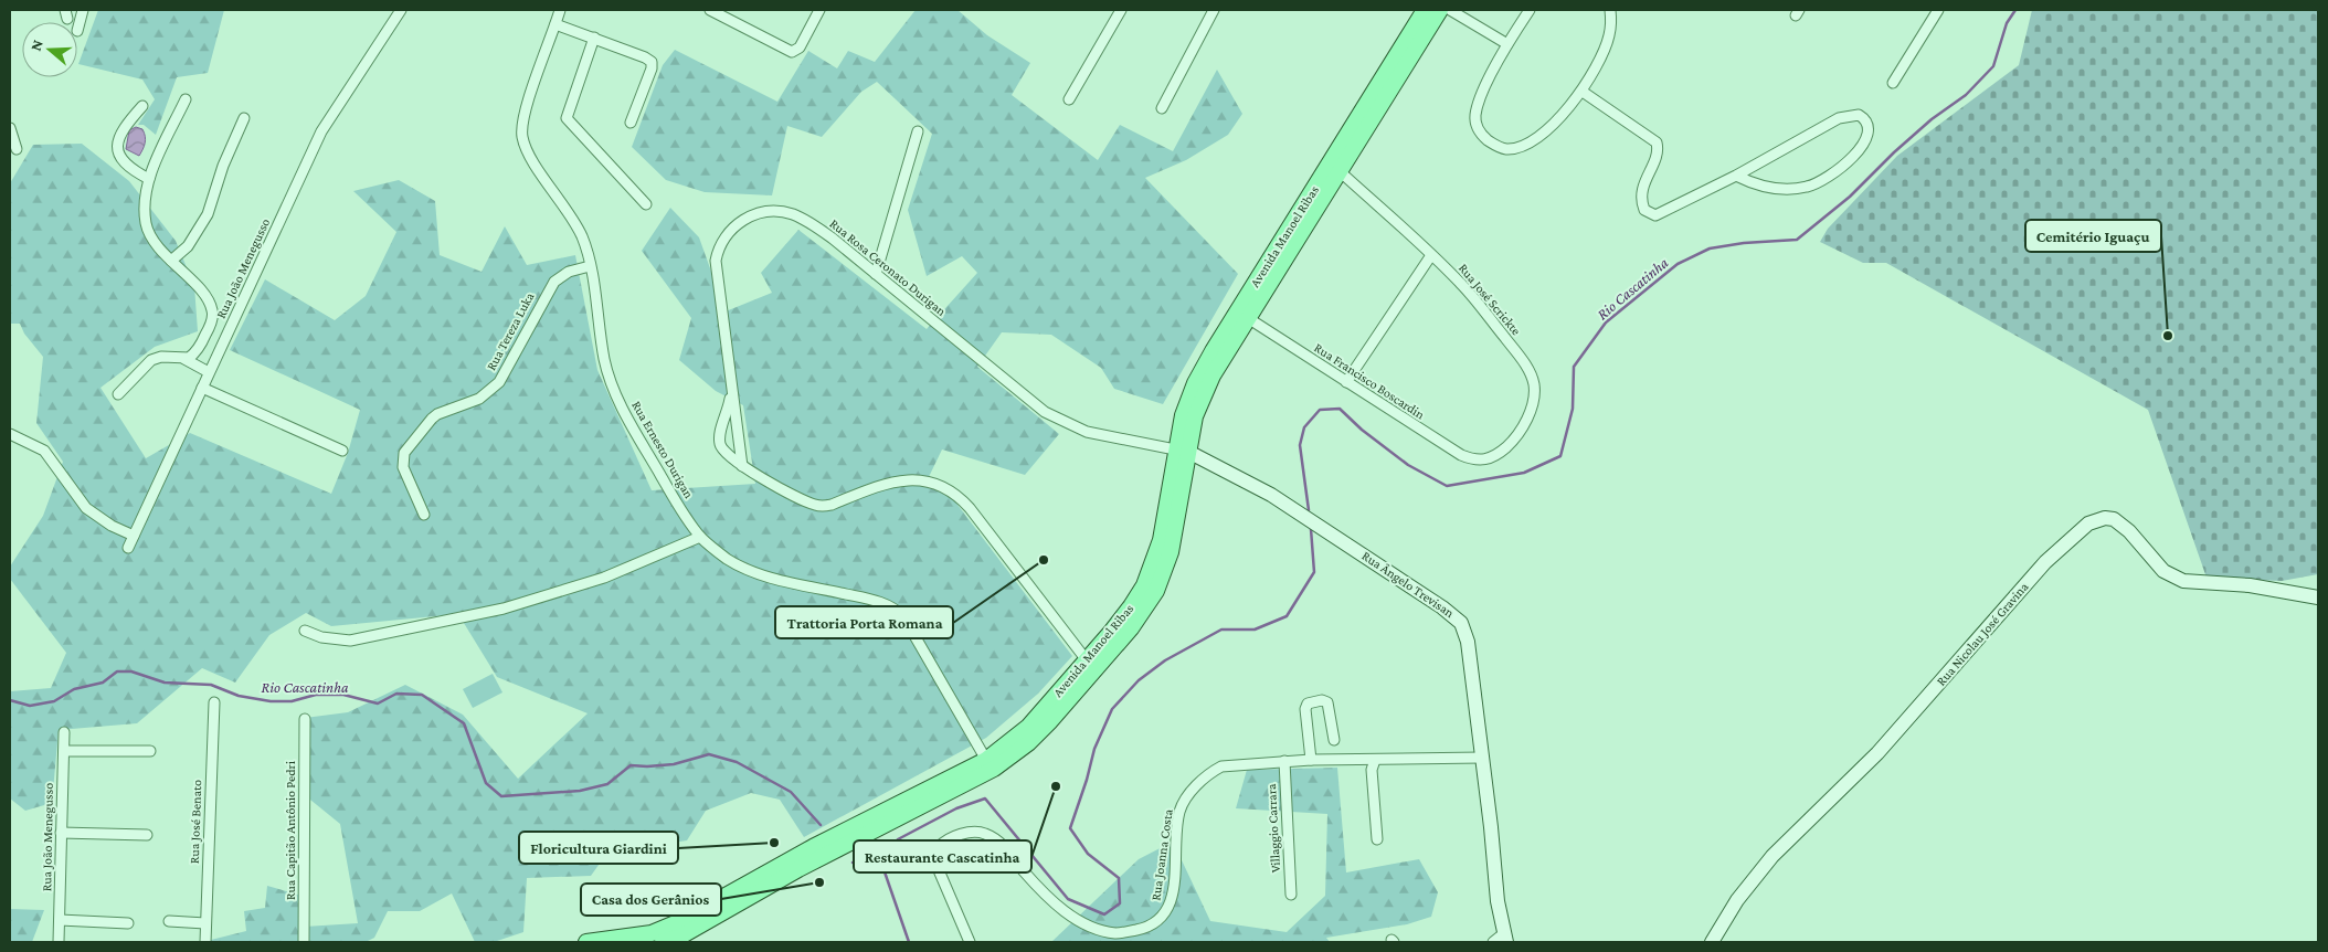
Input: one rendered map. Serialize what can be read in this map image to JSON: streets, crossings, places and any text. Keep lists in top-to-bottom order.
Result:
{
  "streets": {
    "main road": ["Avenida Manoel Ribas", "Rua Ângelo Trevisan", "Rua Nicolau José Gravina"],
    "street": [
      "Rua Rosa Ceronato Durigan",
      "Rua João Menegusso",
      "Rua José Scrickte",
      "Rua Tereza Luka",
      "Rua Francisco Boscardin",
      "Rua Ernesto Durigan",
      "Rua José Benato",
      "Villaggio Carrara",
      "Rua Capitão Antônio Pedri",
      "Rua Joanna Costa"
    ]
  },
  "crossings": [
    ["Avenida Manoel Ribas", "Rua Rosa Ceronato Durigan"],
    ["Avenida Manoel Ribas", "Rua José Scrickte"],
    ["Avenida Manoel Ribas", "Rua Francisco Boscardin"],
    ["Avenida Manoel Ribas", "Rua Ernesto Durigan"],
    ["Avenida Manoel Ribas", "Rua Ângelo Trevisan"],
    ["Rua Rosa Ceronato Durigan", "Rua Ângelo Trevisan"],
    ["Rua José Scrickte", "Rua Francisco Boscardin"],
    ["Rua Tereza Luka", "Rua Ernesto Durigan"],
    ["Rua Ângelo Trevisan", "Rua Joanna Costa"],
    ["Villaggio Carrara", "Rua Joanna Costa"]
  ],
  "water": ["Rio Cascatinha"],
  "places": [
    "Cemitério Iguaçu",
    "Trattoria Porta Romana",
    "Restaurante Cascatinha",
    "Floricultura Giardini",
    "Casa dos Gerânios"
  ],
  "north": "left"
}
